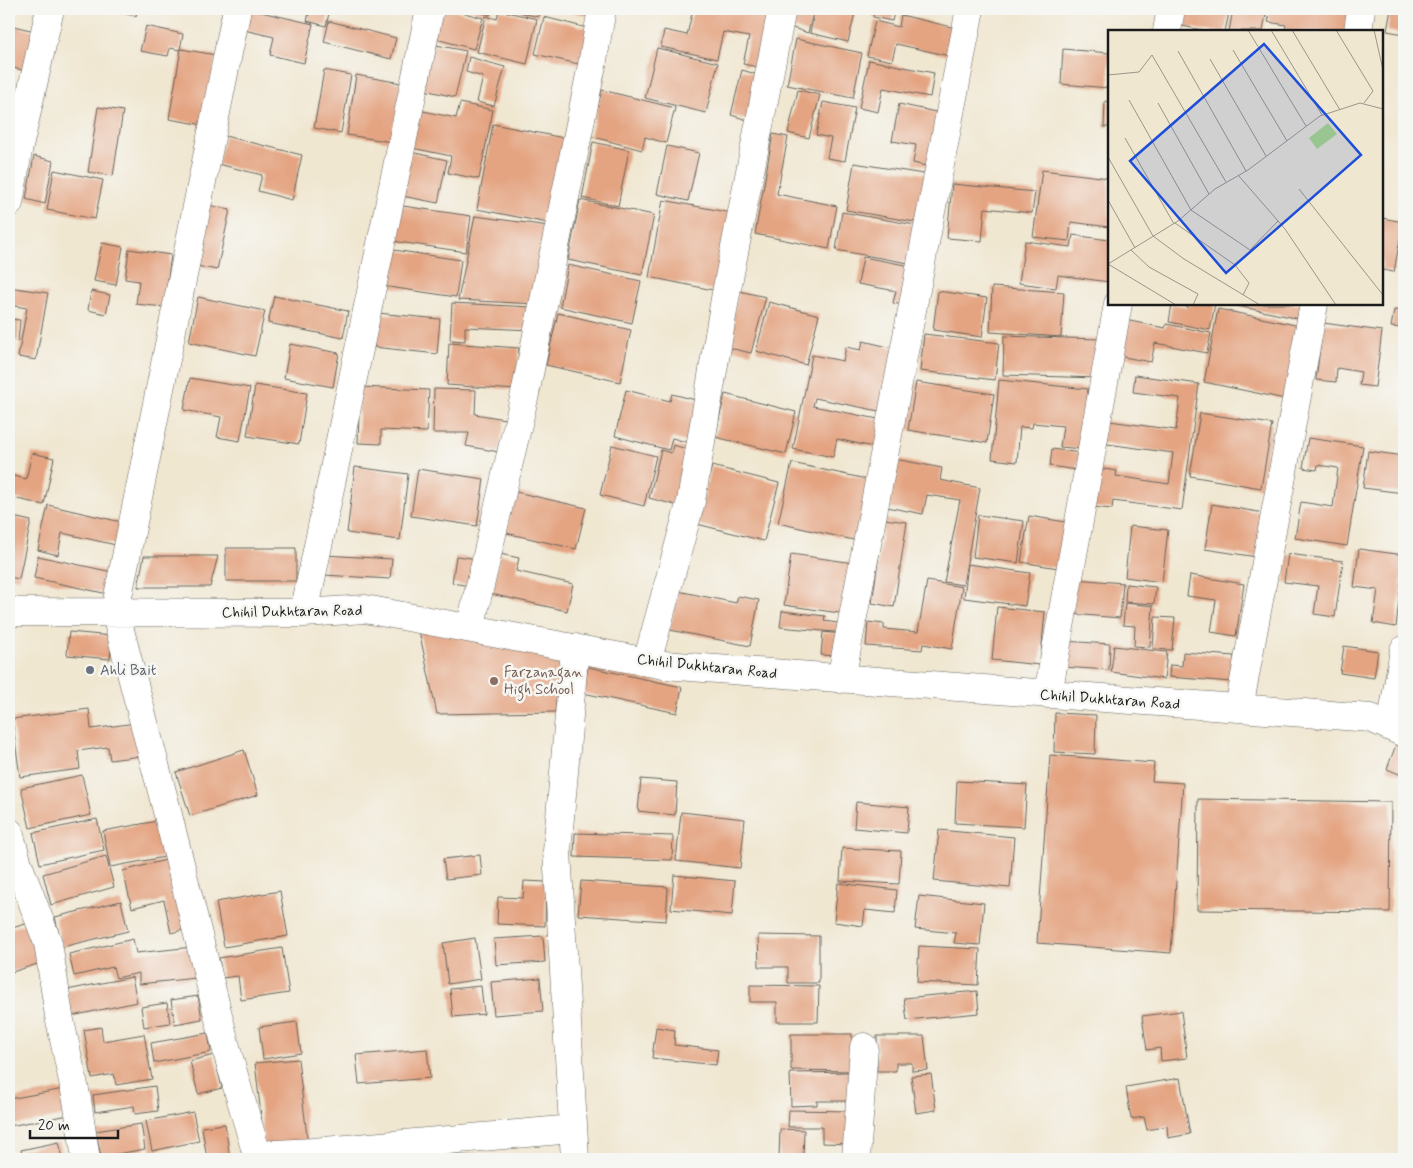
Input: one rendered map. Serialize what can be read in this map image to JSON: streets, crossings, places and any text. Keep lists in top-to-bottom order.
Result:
{
  "streets": {
    "street": ["Chihil Dukhtaran Road"]
  },
  "places": ["Ahli Bait", "Farzanagan High School"],
  "scale_bar": "20 m"
}
